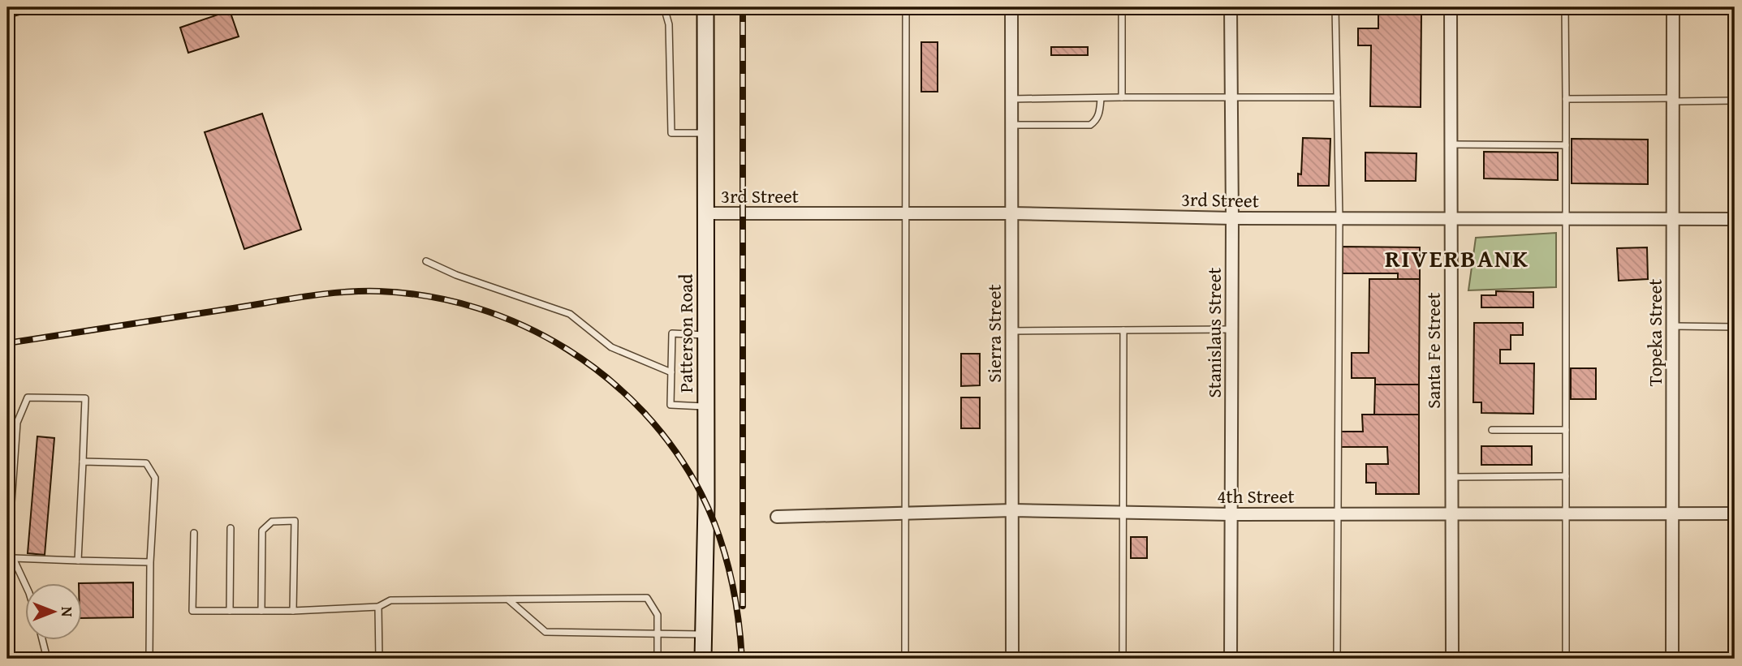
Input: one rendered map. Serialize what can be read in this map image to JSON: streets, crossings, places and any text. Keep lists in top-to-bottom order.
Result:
{
  "streets": {
    "main road": ["Patterson Road"],
    "street": [
      "3rd Street",
      "Stanislaus Street",
      "Topeka Street",
      "Sierra Street",
      "Santa Fe Street",
      "4th Street"
    ]
  },
  "crossings": [
    ["3rd Street", "Stanislaus Street"],
    ["3rd Street", "Topeka Street"],
    ["3rd Street", "Patterson Road"],
    ["3rd Street", "Sierra Street"],
    ["3rd Street", "Santa Fe Street"],
    ["Stanislaus Street", "4th Street"],
    ["Topeka Street", "4th Street"],
    ["Sierra Street", "4th Street"],
    ["Santa Fe Street", "4th Street"]
  ],
  "districts": ["RIVERBANK"],
  "north": "right"
}
